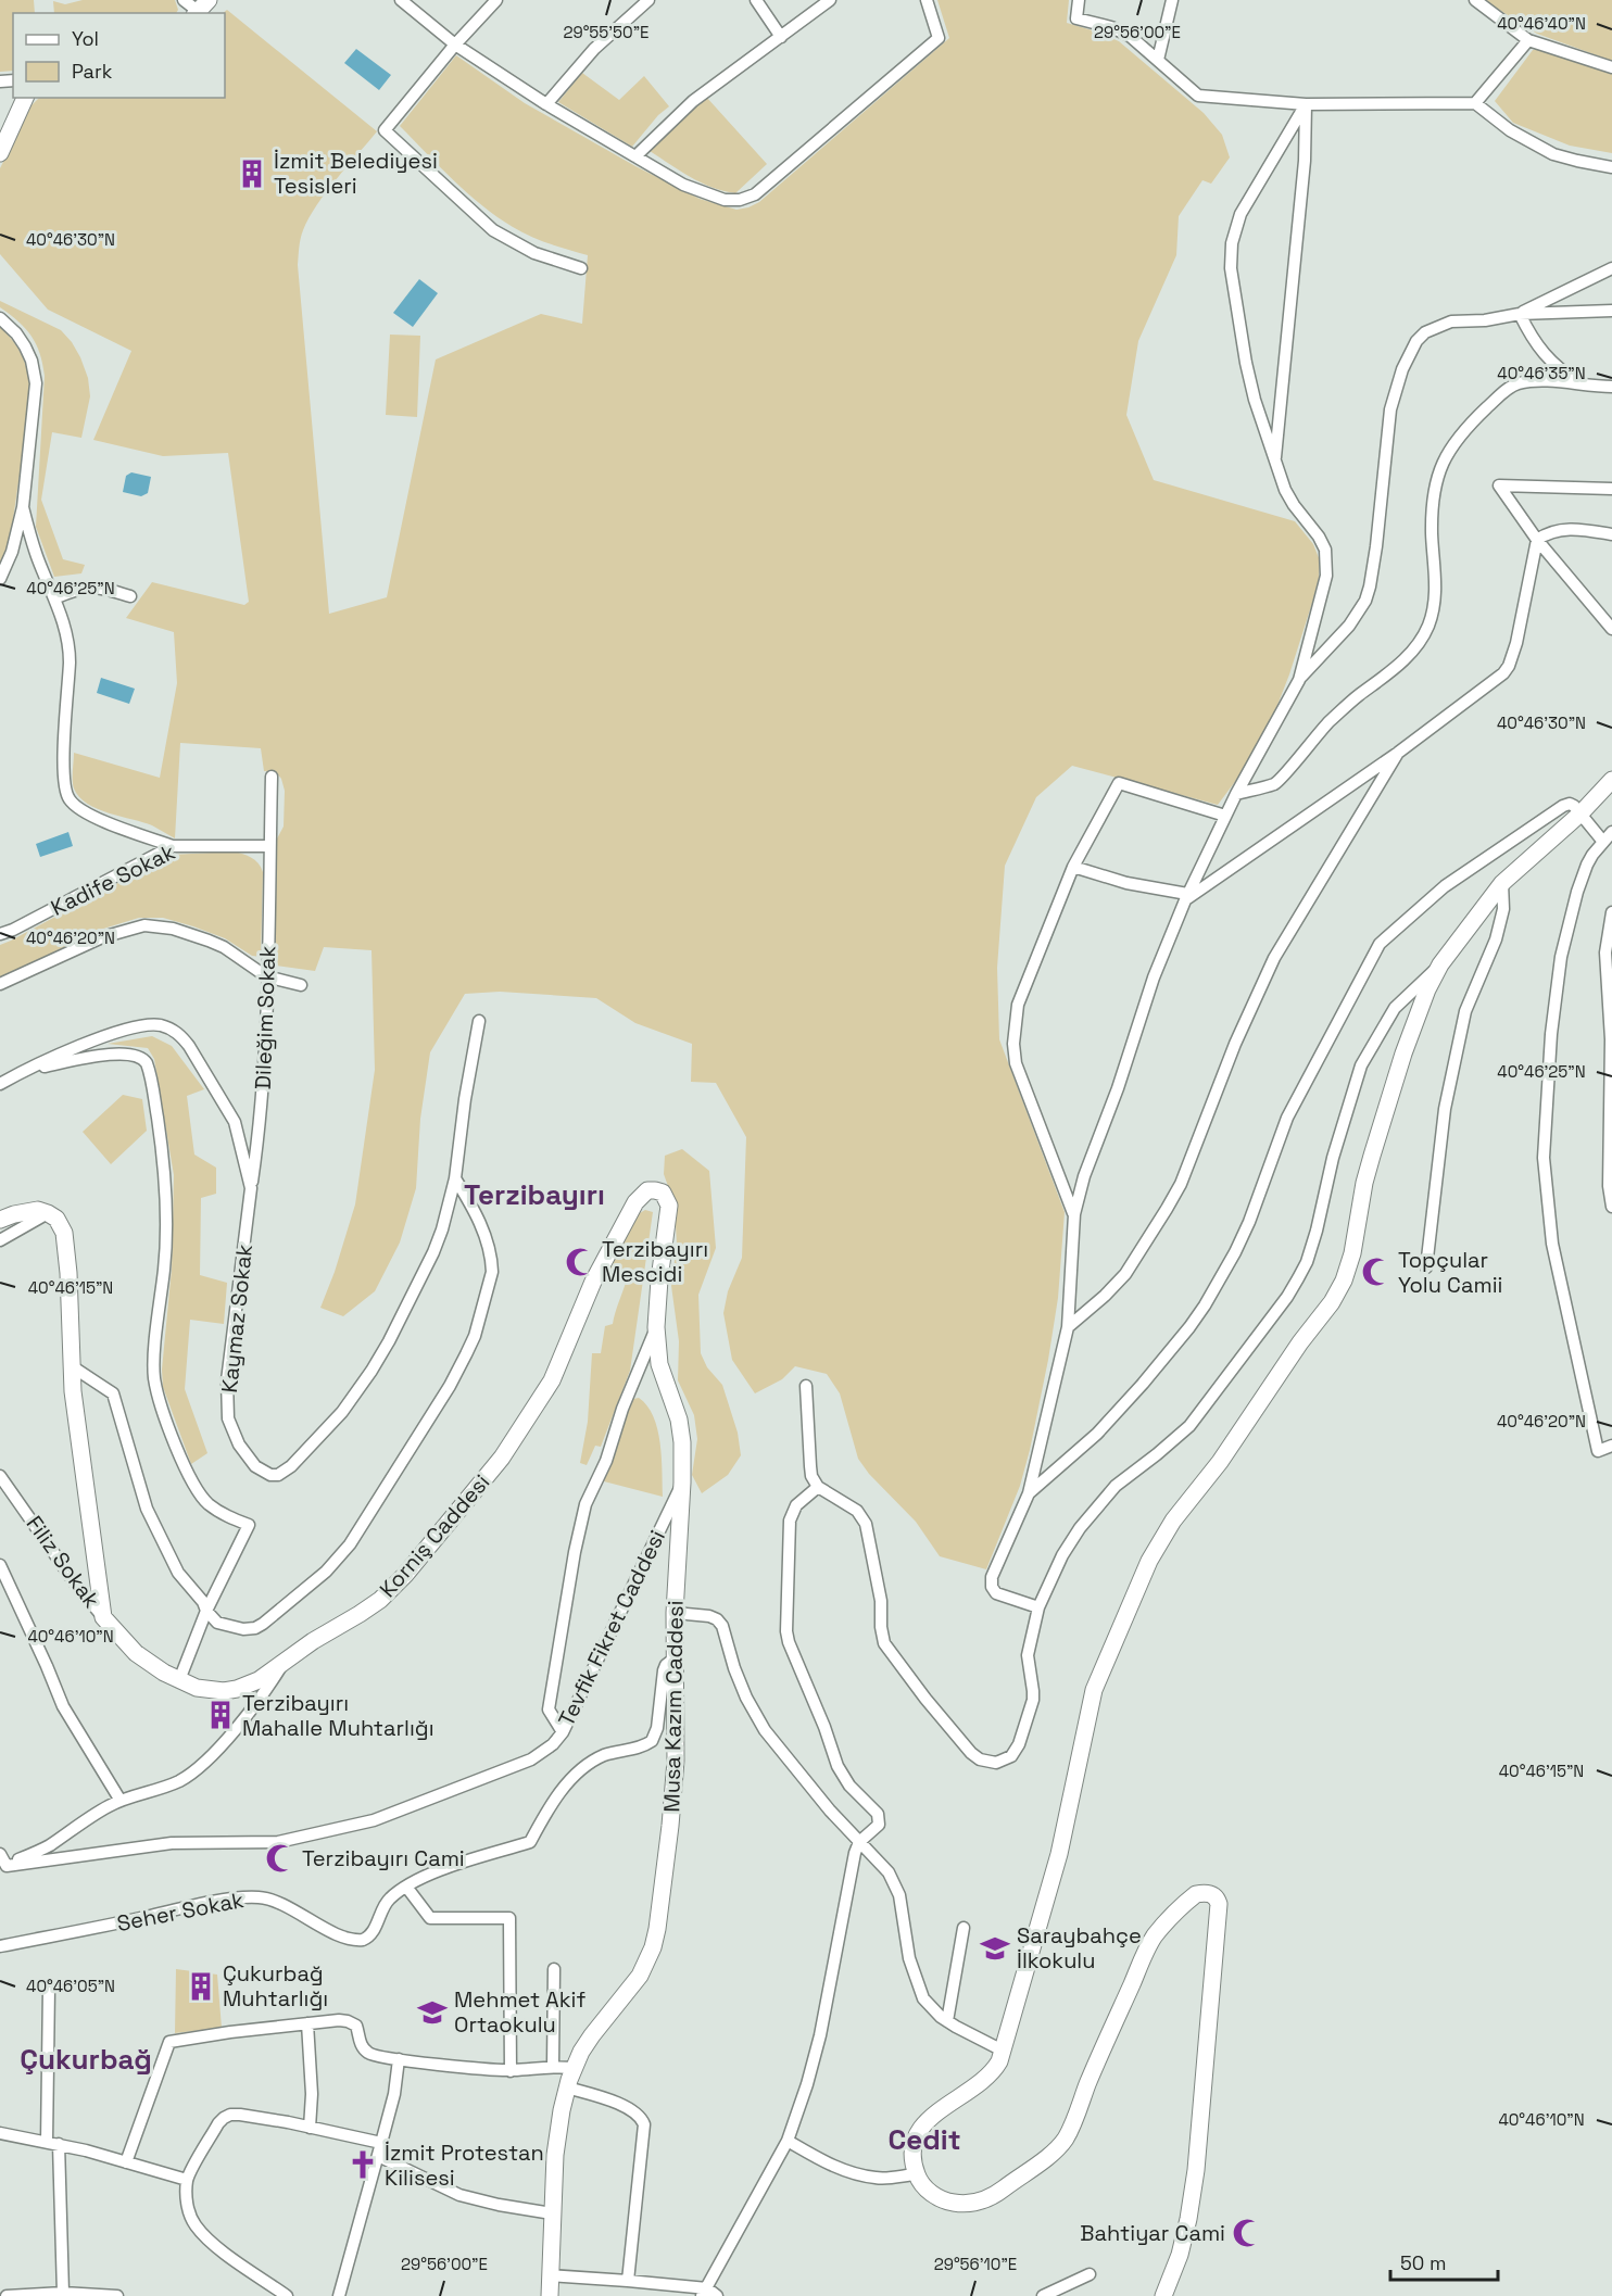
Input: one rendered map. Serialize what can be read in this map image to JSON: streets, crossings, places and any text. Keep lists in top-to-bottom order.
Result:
{
  "streets": {
    "main road": ["Korniş Caddesi", "Musa Kazım Caddesi"],
    "street": [
      "Kadife Sokak",
      "Dileğim Sokak",
      "Kaymaz Sokak",
      "Filiz Sokak",
      "Tevfik Fikret Caddesi",
      "Seher Sokak"
    ]
  },
  "crossings": [
    ["Kadife Sokak", "Dileğim Sokak"],
    ["Dileğim Sokak", "Kaymaz Sokak"],
    ["Korniş Caddesi", "Filiz Sokak"],
    ["Korniş Caddesi", "Musa Kazım Caddesi"],
    ["Tevfik Fikret Caddesi", "Musa Kazım Caddesi"],
    ["Musa Kazım Caddesi", "Seher Sokak"]
  ],
  "districts": ["Terzibayırı", "Çukurbağ", "Cedit"],
  "places": {
    "building": ["İzmit Belediyesi Tesisleri", "Terzibayırı Mahalle Muhtarlığı", "Çukurbağ Muhtarlığı"],
    "mosque": [
      "Terzibayırı Mescidi",
      "Topçular Yolu Camii",
      "Terzibayırı Cami",
      "Bahtiyar Cami"
    ],
    "school or university": ["Saraybahçe İlkokulu", "Mehmet Akif Ortaokulu"],
    "church": ["İzmit Protestan Kilisesi"]
  },
  "legend": ["Yol", "Park"],
  "scale_bar": "50 m",
  "coordinates": [
    "40°46'40\"N",
    "29°55'50\"E",
    "29°56'00\"E",
    "40°46'30\"N",
    "40°46'35\"N",
    "40°46'25\"N",
    "40°46'20\"N",
    "40°46'15\"N",
    "40°46'10\"N",
    "40°46'05\"N",
    "29°56'10\"E"
  ]
}
